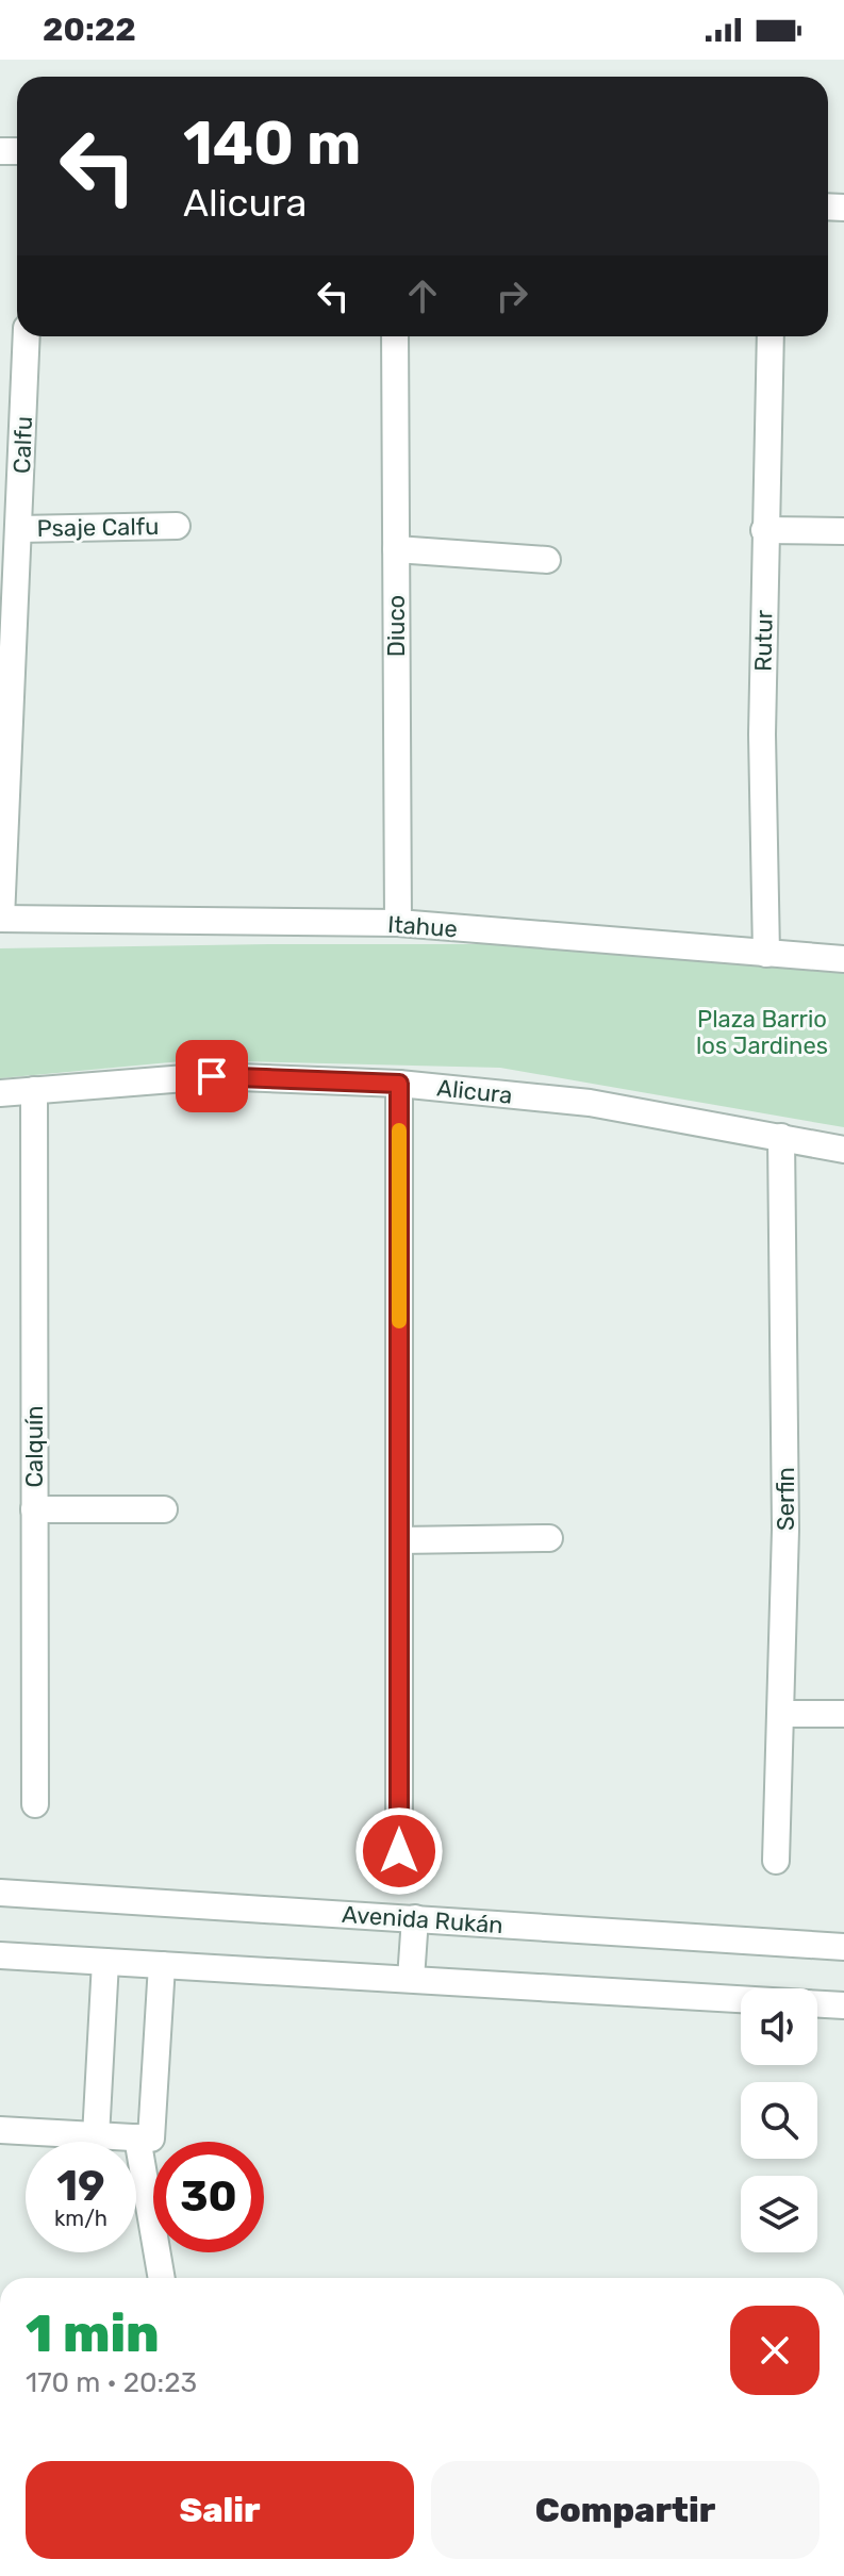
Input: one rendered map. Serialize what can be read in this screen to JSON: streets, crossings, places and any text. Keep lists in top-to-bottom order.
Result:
{
  "streets": {
    "street": [
      "Calfu",
      "Psaje Calfu",
      "Diuco",
      "Rutur",
      "Itahue",
      "Alicura",
      "Calquín",
      "Serfin",
      "Avenida Rukán"
    ]
  },
  "crossings": [
    ["Calfu", "Psaje Calfu"],
    ["Calfu", "Itahue"],
    ["Diuco", "Itahue"],
    ["Rutur", "Itahue"],
    ["Alicura", "Calquín"],
    ["Alicura", "Serfin"]
  ],
  "parks": ["Plaza Barrio los Jardines"],
  "page": {
    "status": "20:22",
    "turn": ["140 m", "Alicura"],
    "speed": "19 km/h",
    "limit": "30",
    "heading": ["1 min", "170 m · 20:23"],
    "buttons": ["Salir", "Compartir"]
  }
}
